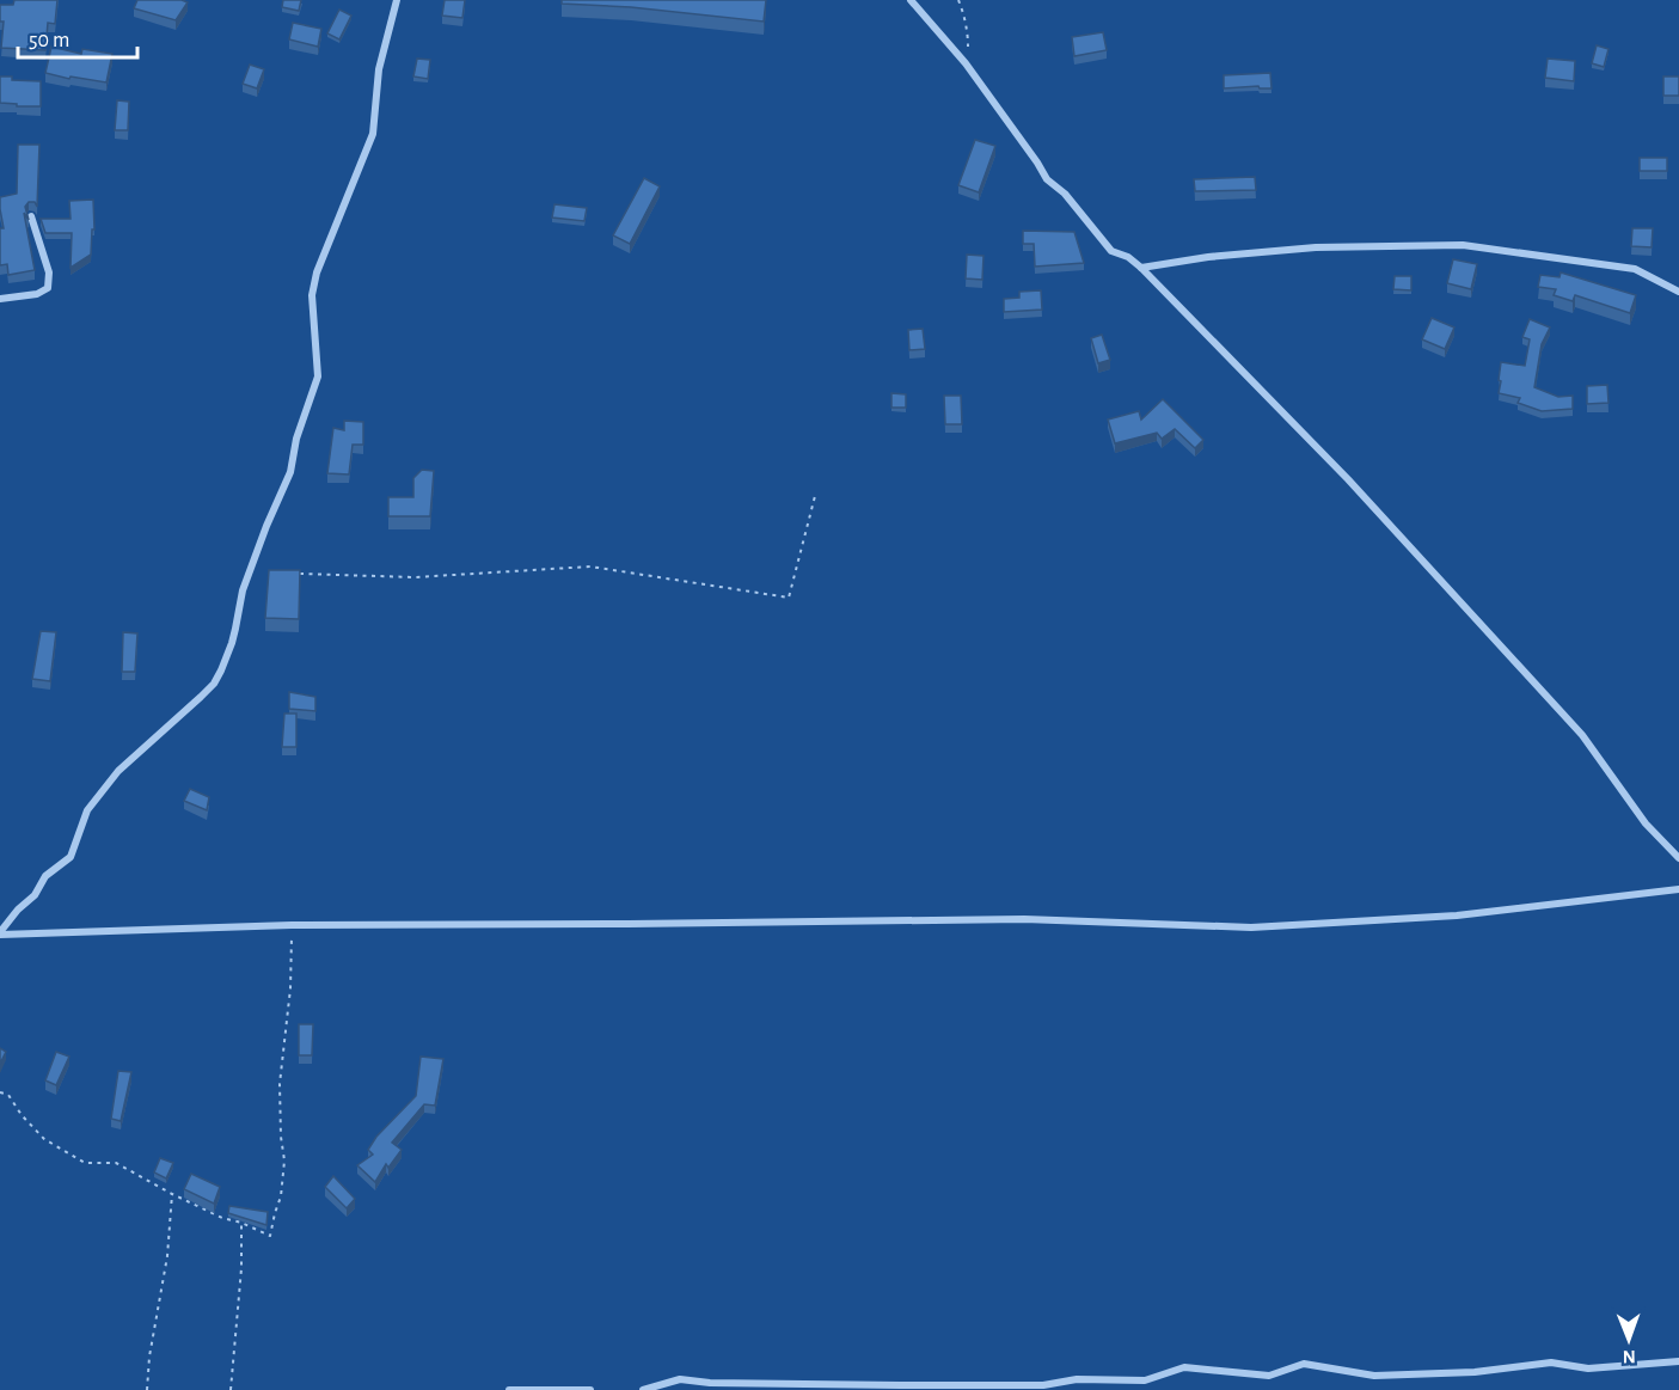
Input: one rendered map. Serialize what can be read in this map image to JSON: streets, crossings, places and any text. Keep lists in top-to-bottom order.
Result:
{
  "scale_bar": "50 m",
  "north": "bottom"
}
